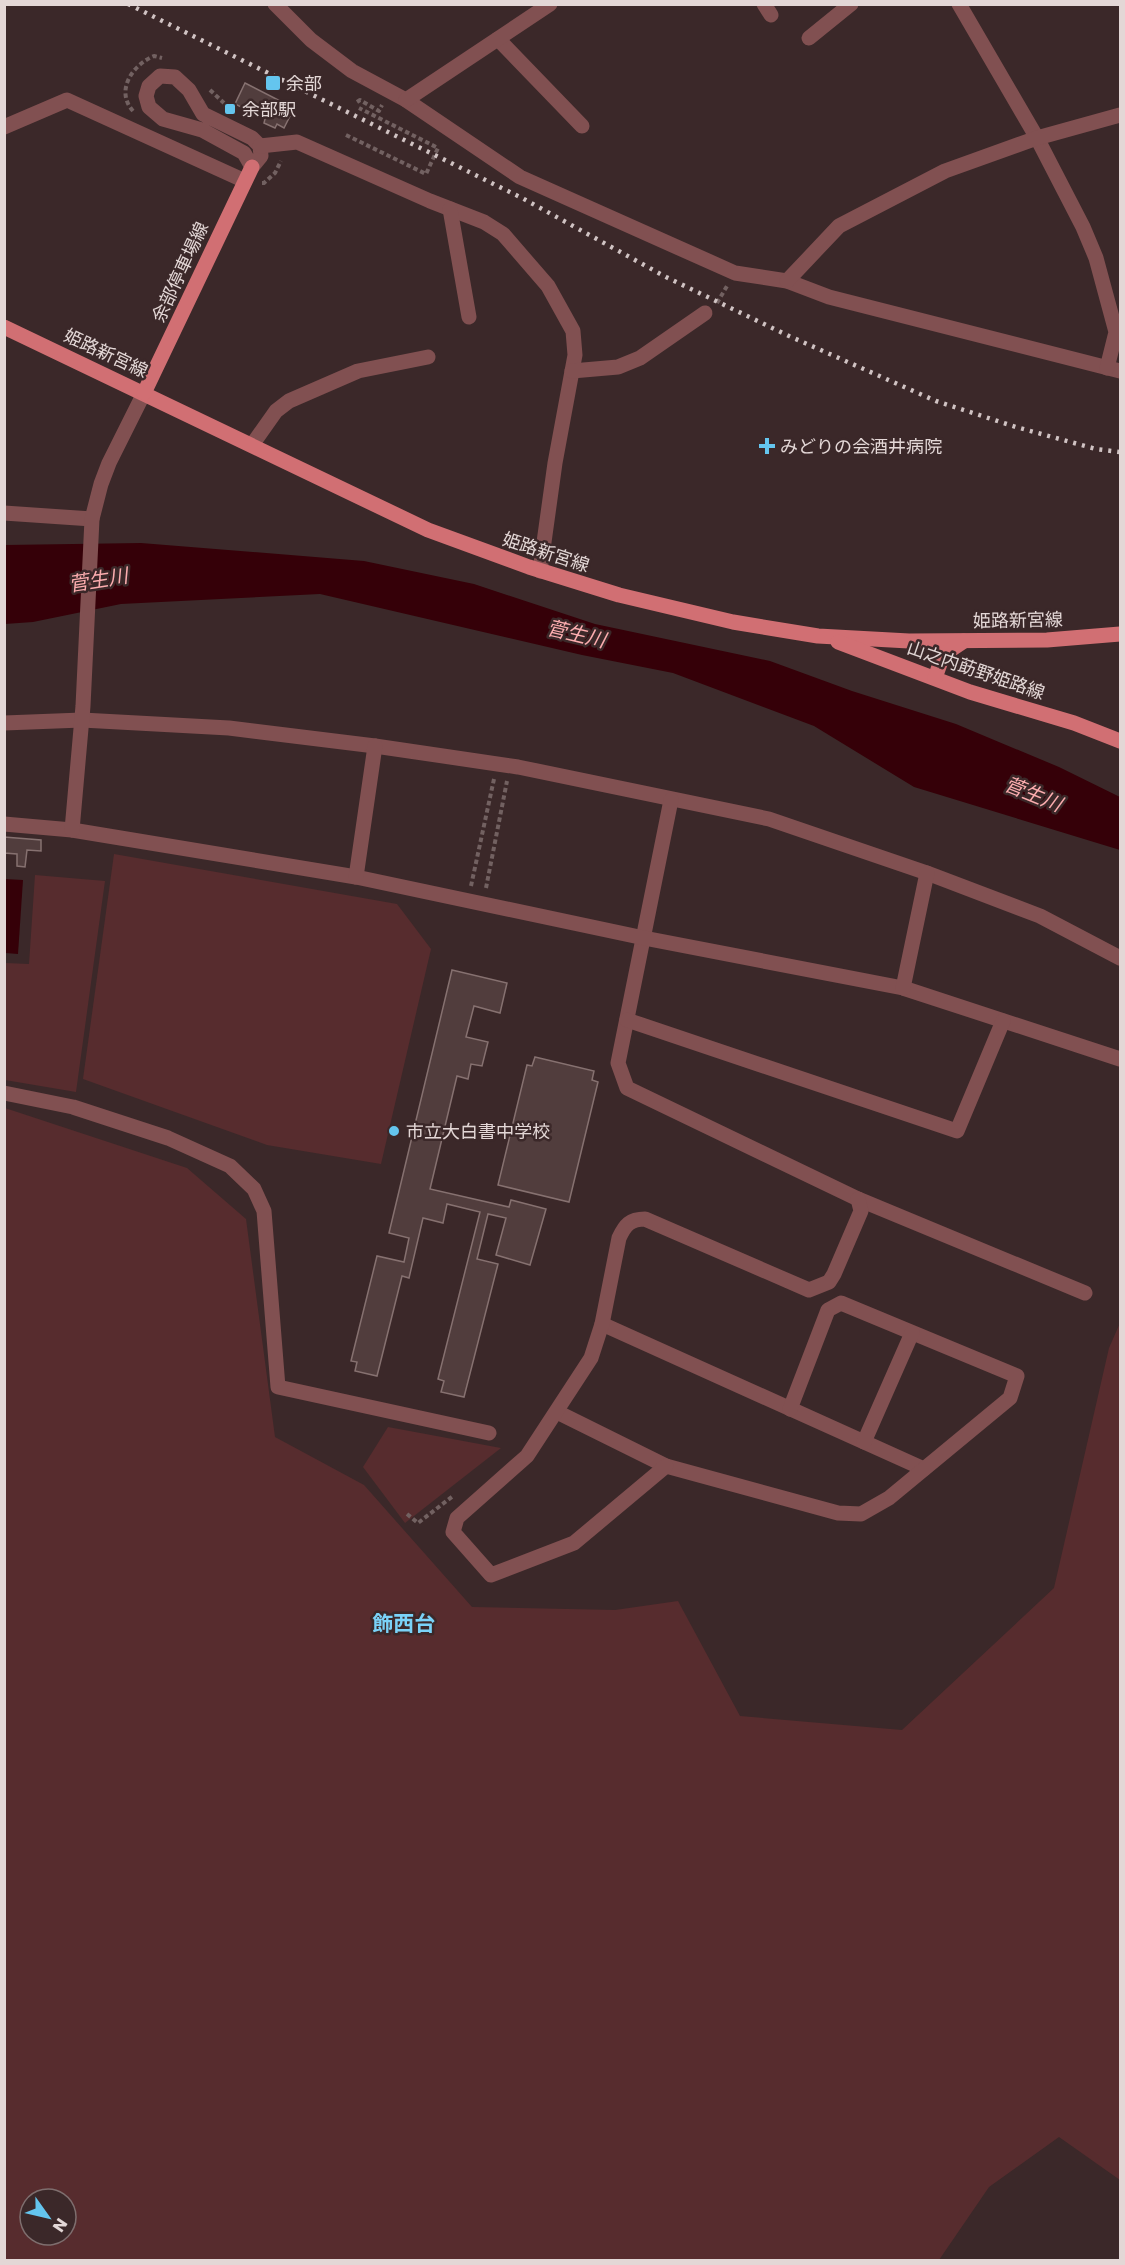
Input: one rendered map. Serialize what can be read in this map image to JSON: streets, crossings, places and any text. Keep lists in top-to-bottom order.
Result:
{
  "streets": {
    "main road": ["余部停車場線", "姫路新宮線", "山之内莇野姫路線"]
  },
  "crossings": [
    ["余部停車場線", "姫路新宮線"],
    ["姫路新宮線", "山之内莇野姫路線"]
  ],
  "districts": ["飾西台"],
  "water": ["菅生川"],
  "places": {
    "transit": ["余部", "余部駅"],
    "health": ["みどりの会酒井病院"],
    "other": ["市立大白書中学校"]
  },
  "north": "bottom right"
}
